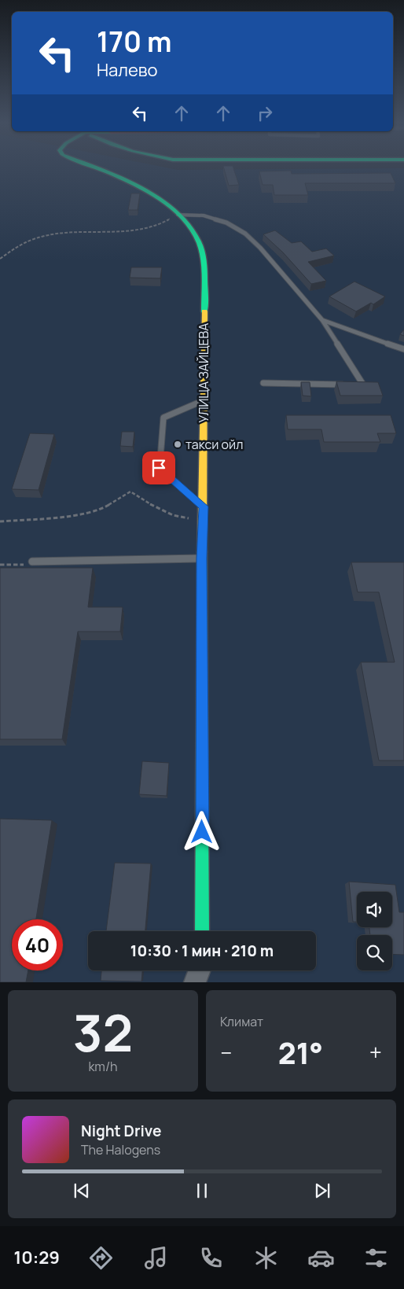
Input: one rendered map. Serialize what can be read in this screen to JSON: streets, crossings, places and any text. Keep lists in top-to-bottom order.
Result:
{
  "streets": {
    "street": ["УЛИЦА ЗАЙЦЕВА"]
  },
  "places": ["такси ойл"],
  "page": {
    "turn": ["170 m", "Налево"],
    "limit": "40",
    "trip": "10:30 · 1 мин · 210 m",
    "tile": [
      ["32", "km/h"],
      "Климат"
    ],
    "heat": ["−", "21°", "+"],
    "song": ["Night Drive", "The Halogens"],
    "tabs": "10:29"
  }
}
